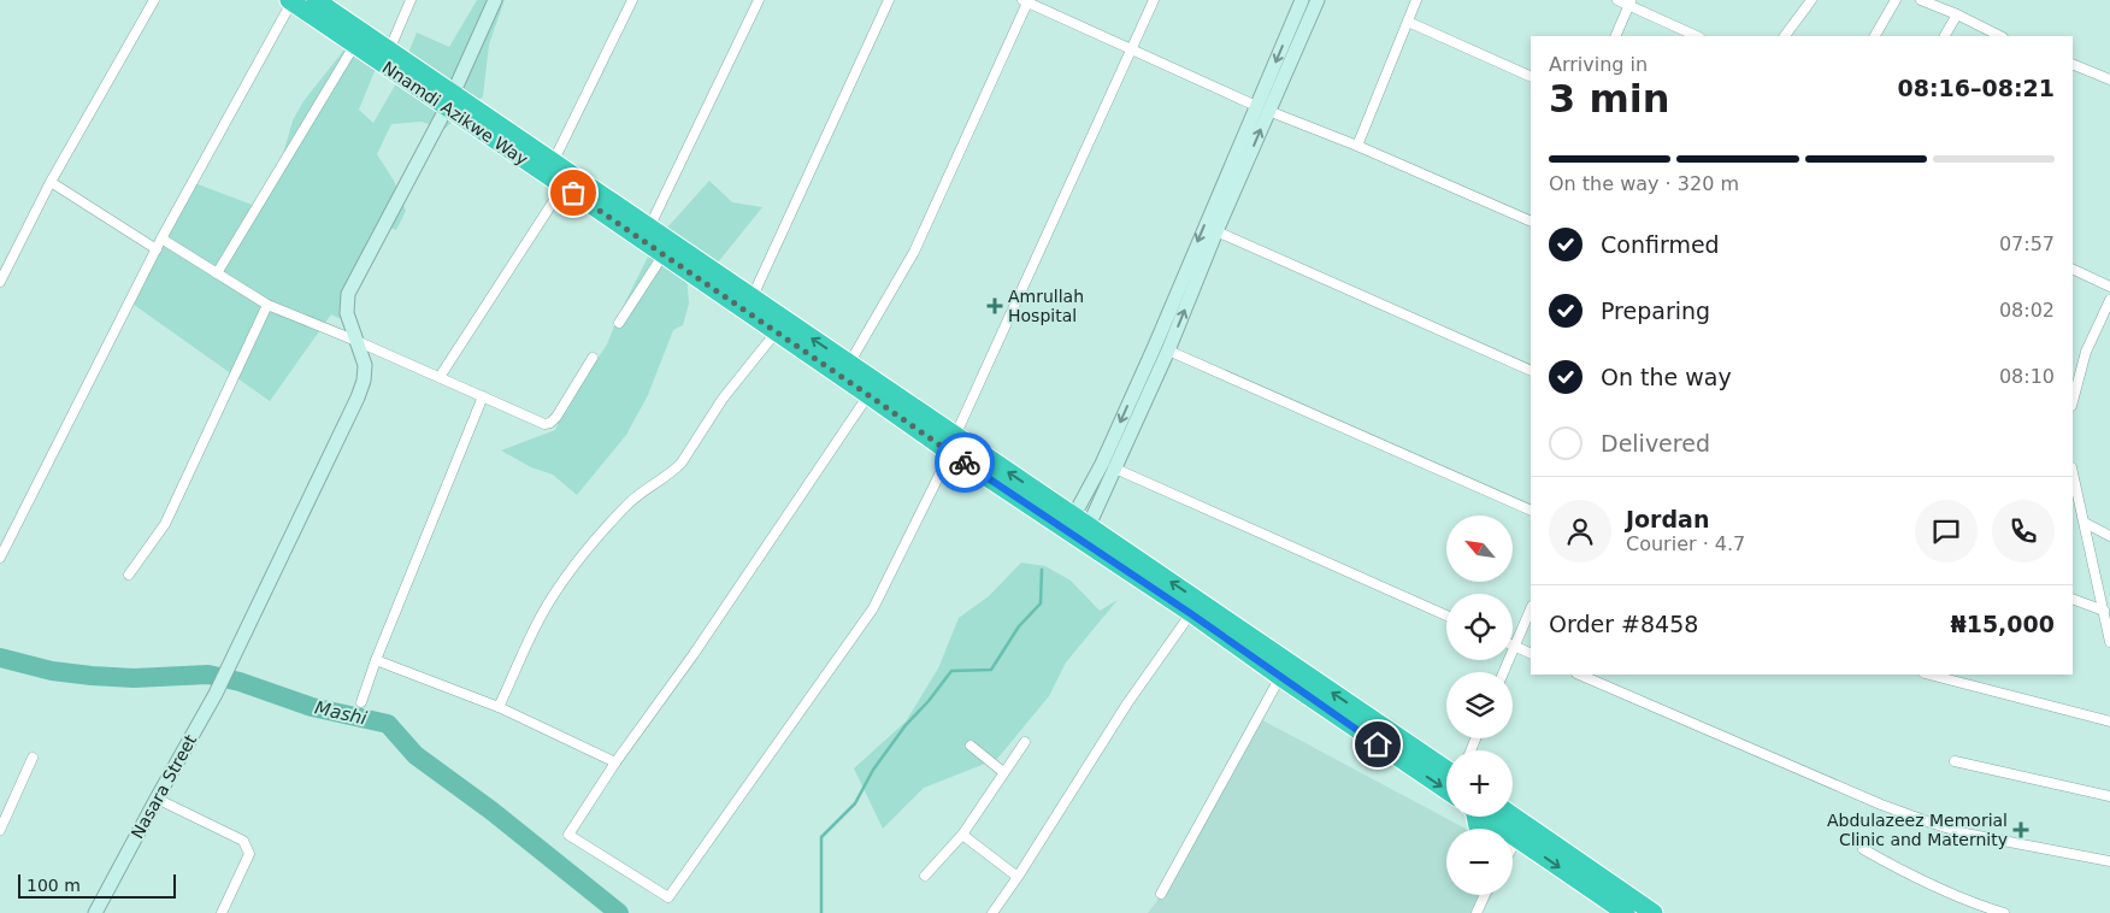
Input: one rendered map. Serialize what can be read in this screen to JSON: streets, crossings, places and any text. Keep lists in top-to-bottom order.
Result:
{
  "streets": {
    "highway": ["Nnamdi Azikwe Way"],
    "street": ["Nasara Street"]
  },
  "crossings": [
    ["Nnamdi Azikwe Way", "Nasara Street"]
  ],
  "water": ["Mashi"],
  "places": {
    "health": ["Amrullah Hospital", "Abdulazeez Memorial Clinic and Maternity"]
  },
  "scale_bar": "100 m",
  "north": "top left",
  "page": {
    "heading": ["3 min", "Arriving in", "08:16–08:21"],
    "panel": [
      "Jordan",
      "Courier · 4.7",
      "Order #8458",
      "₦15,000"
    ],
    "bar": "On the way · 320 m",
    "list": [
      ["Confirmed", "07:57"],
      ["Preparing", "08:02"],
      ["On the way", "08:10"],
      "Delivered"
    ],
    "map_buttons": ["+", "−"],
    "scale": "100 m"
  }
}
